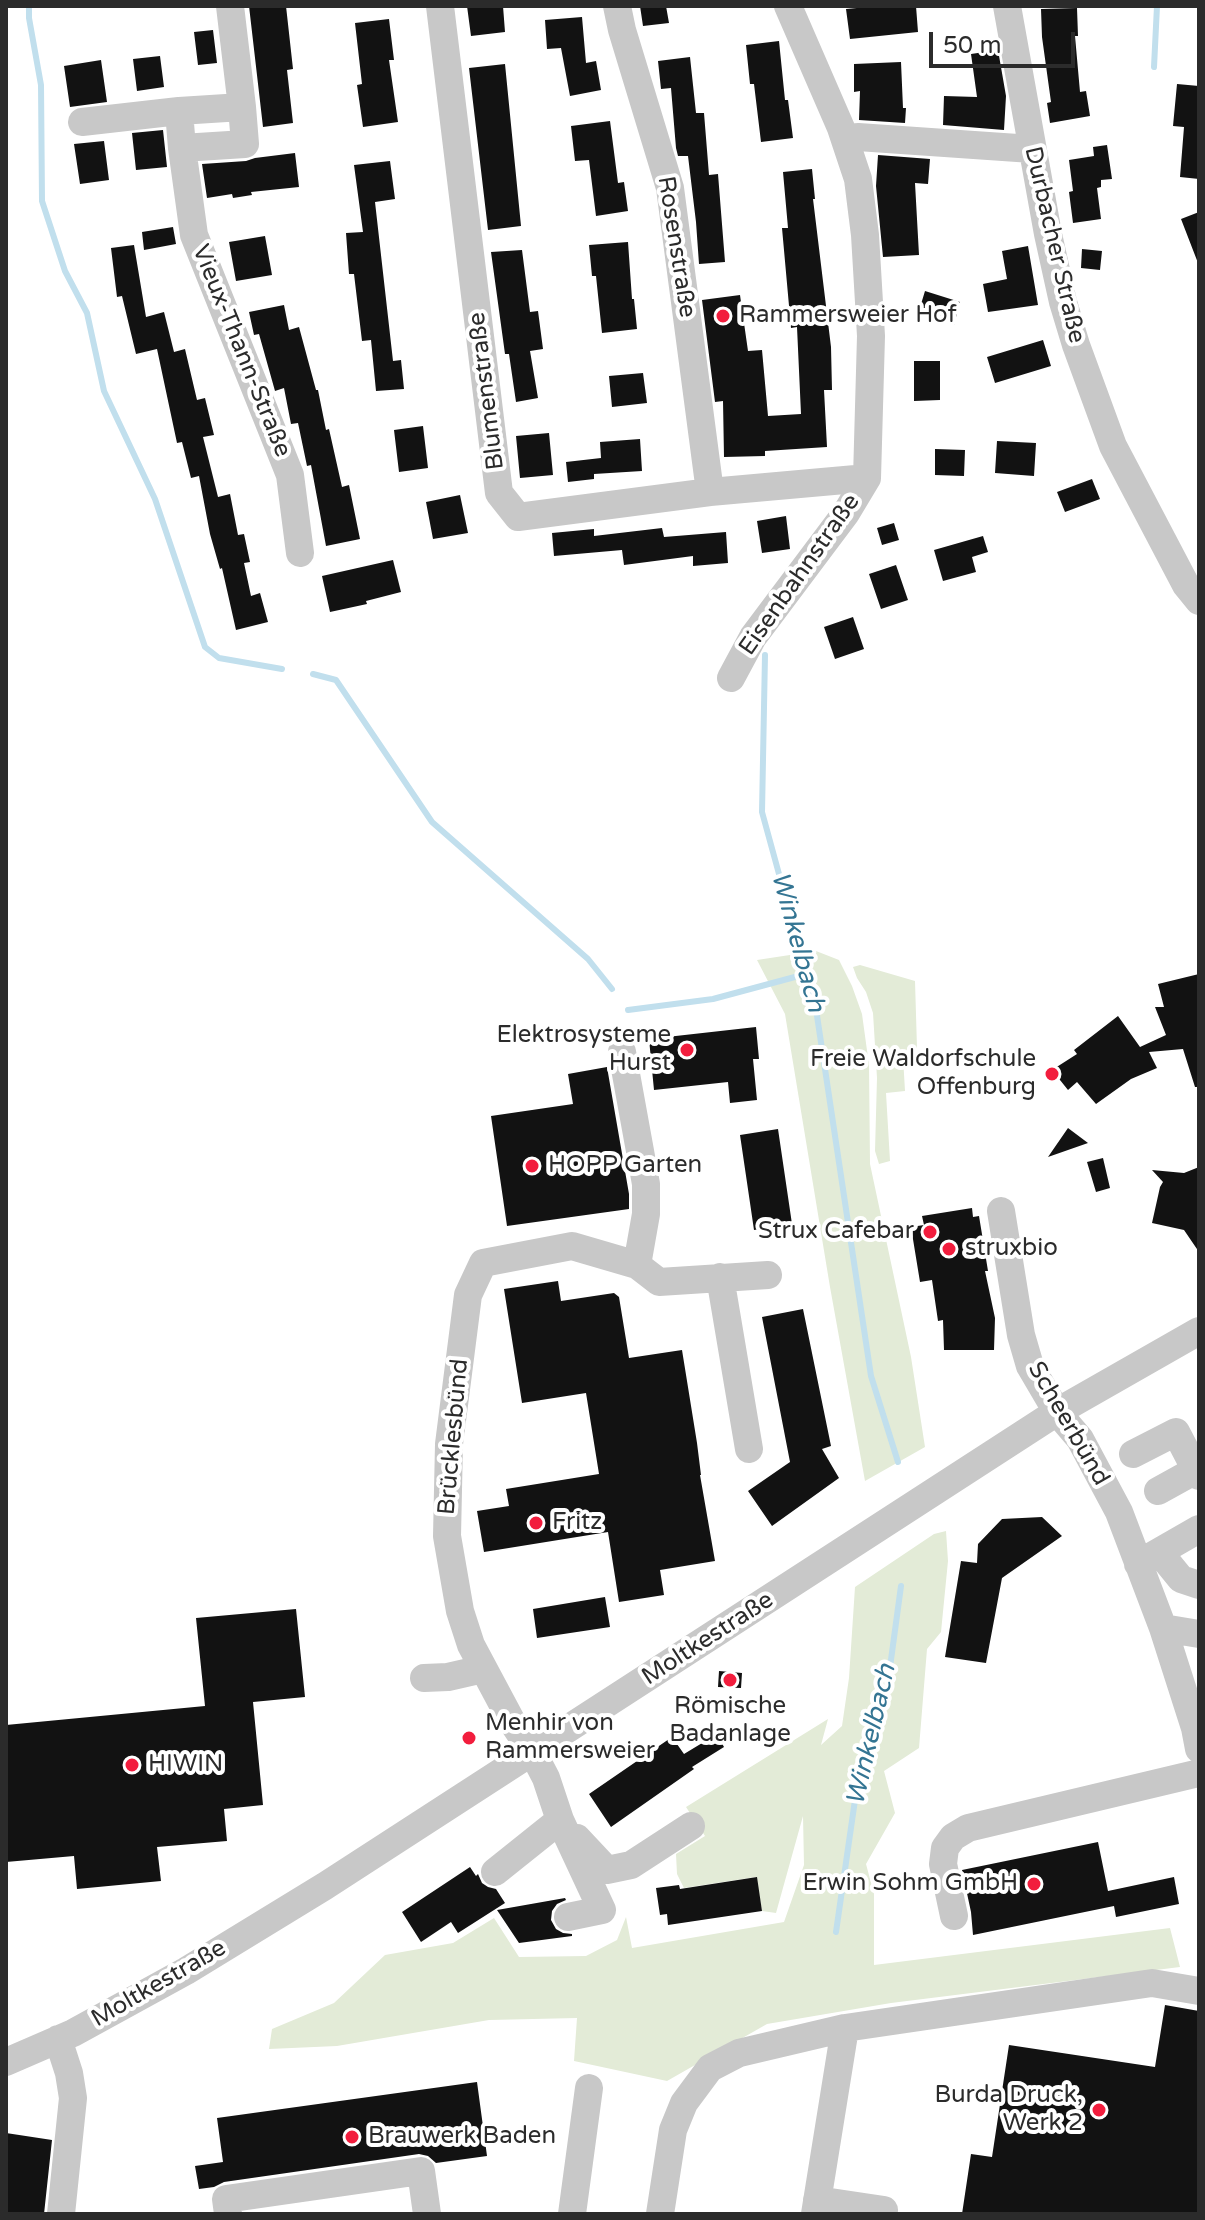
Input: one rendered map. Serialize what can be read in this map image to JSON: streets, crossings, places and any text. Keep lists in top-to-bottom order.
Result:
{
  "streets": {
    "street": [
      "Durbacher Straße",
      "Rosenstraße",
      "Vieux-Thann-Straße",
      "Blumenstraße",
      "Eisenbahnstraße",
      "Scheerbünd",
      "Brücklesbünd",
      "Moltkestraße"
    ]
  },
  "crossings": [
    ["Rosenstraße", "Blumenstraße"],
    ["Blumenstraße", "Eisenbahnstraße"],
    ["Scheerbünd", "Moltkestraße"],
    ["Brücklesbünd", "Moltkestraße"]
  ],
  "water": ["Winkelbach"],
  "places": [
    "Rammersweier Hof",
    "Elektrosysteme Hurst",
    "Freie Waldorfschule Offenburg",
    "HOPP Garten",
    "Strux Cafebar",
    "struxbio",
    "Fritz",
    "Römische Badanlage",
    "Menhir von Rammersweier",
    "HIWIN",
    "Erwin Sohm GmbH",
    "Burda Druck, Werk 2",
    "Brauwerk Baden"
  ],
  "scale_bar": "50 m"
}
